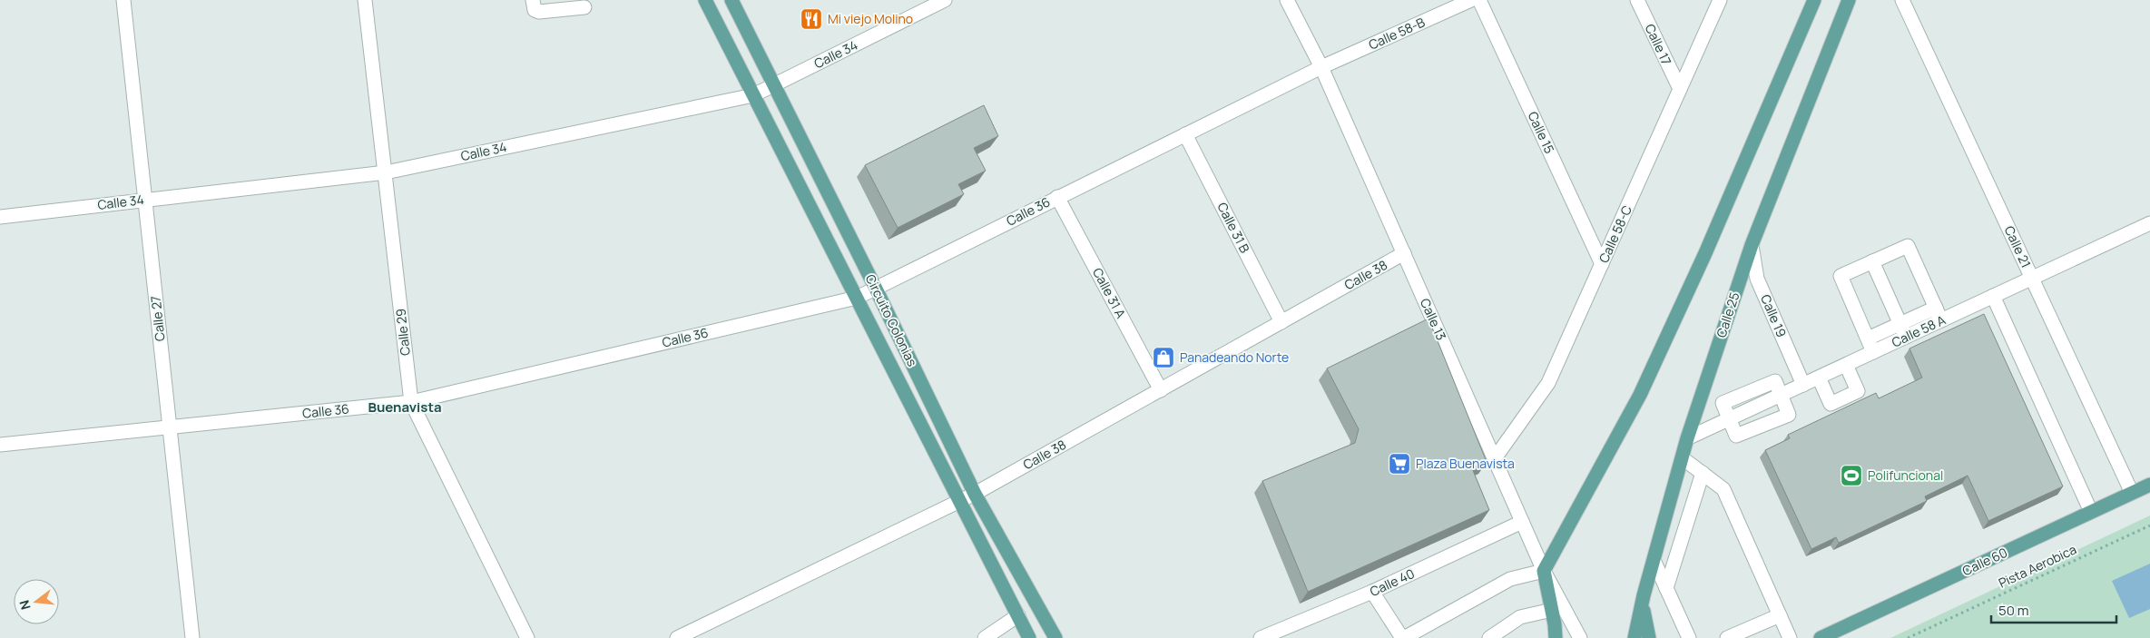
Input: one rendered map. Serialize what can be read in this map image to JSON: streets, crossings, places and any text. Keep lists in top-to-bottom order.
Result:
{
  "streets": {
    "main road": ["Calle 25", "Circuito Colonias", "Calle 60"],
    "street": [
      "Calle 58-B",
      "Calle 17",
      "Calle 34",
      "Calle 15",
      "Calle 36",
      "Calle 31 B",
      "Calle 58-C",
      "Calle 21",
      "Calle 38",
      "Calle 31 A",
      "Calle 19",
      "Calle 27",
      "Calle 13",
      "Calle 58 A",
      "Calle 29",
      "Calle 40"
    ],
    "path": ["Pista Aerobica"]
  },
  "crossings": [
    ["Calle 58-B", "Calle 36"],
    ["Calle 58-B", "Calle 13"],
    ["Calle 17", "Calle 58-C"],
    ["Calle 34", "Calle 27"],
    ["Calle 34", "Circuito Colonias"],
    ["Calle 34", "Calle 29"],
    ["Calle 15", "Calle 58-C"],
    ["Calle 36", "Calle 31 B"],
    ["Calle 36", "Calle 31 A"],
    ["Calle 36", "Calle 27"],
    ["Calle 36", "Calle 13"],
    ["Calle 36", "Circuito Colonias"],
    ["Calle 36", "Calle 29"],
    ["Calle 31 B", "Calle 38"],
    ["Calle 58-C", "Calle 13"],
    ["Calle 21", "Calle 58 A"],
    ["Calle 21", "Calle 60"],
    ["Calle 38", "Calle 31 A"],
    ["Calle 38", "Calle 13"],
    ["Calle 38", "Circuito Colonias"],
    ["Calle 25", "Calle 19"],
    ["Calle 25", "Calle 58 A"],
    ["Calle 19", "Calle 58 A"],
    ["Calle 13", "Calle 40"]
  ],
  "districts": ["Buenavista"],
  "places": {
    "restaurant": ["Mi viejo Molino"],
    "shop": ["Panadeando Norte"],
    "supermarket": ["Plaza Buenavista"],
    "sports": ["Polifuncional"]
  },
  "scale_bar": "50 m",
  "north": "left"
}
